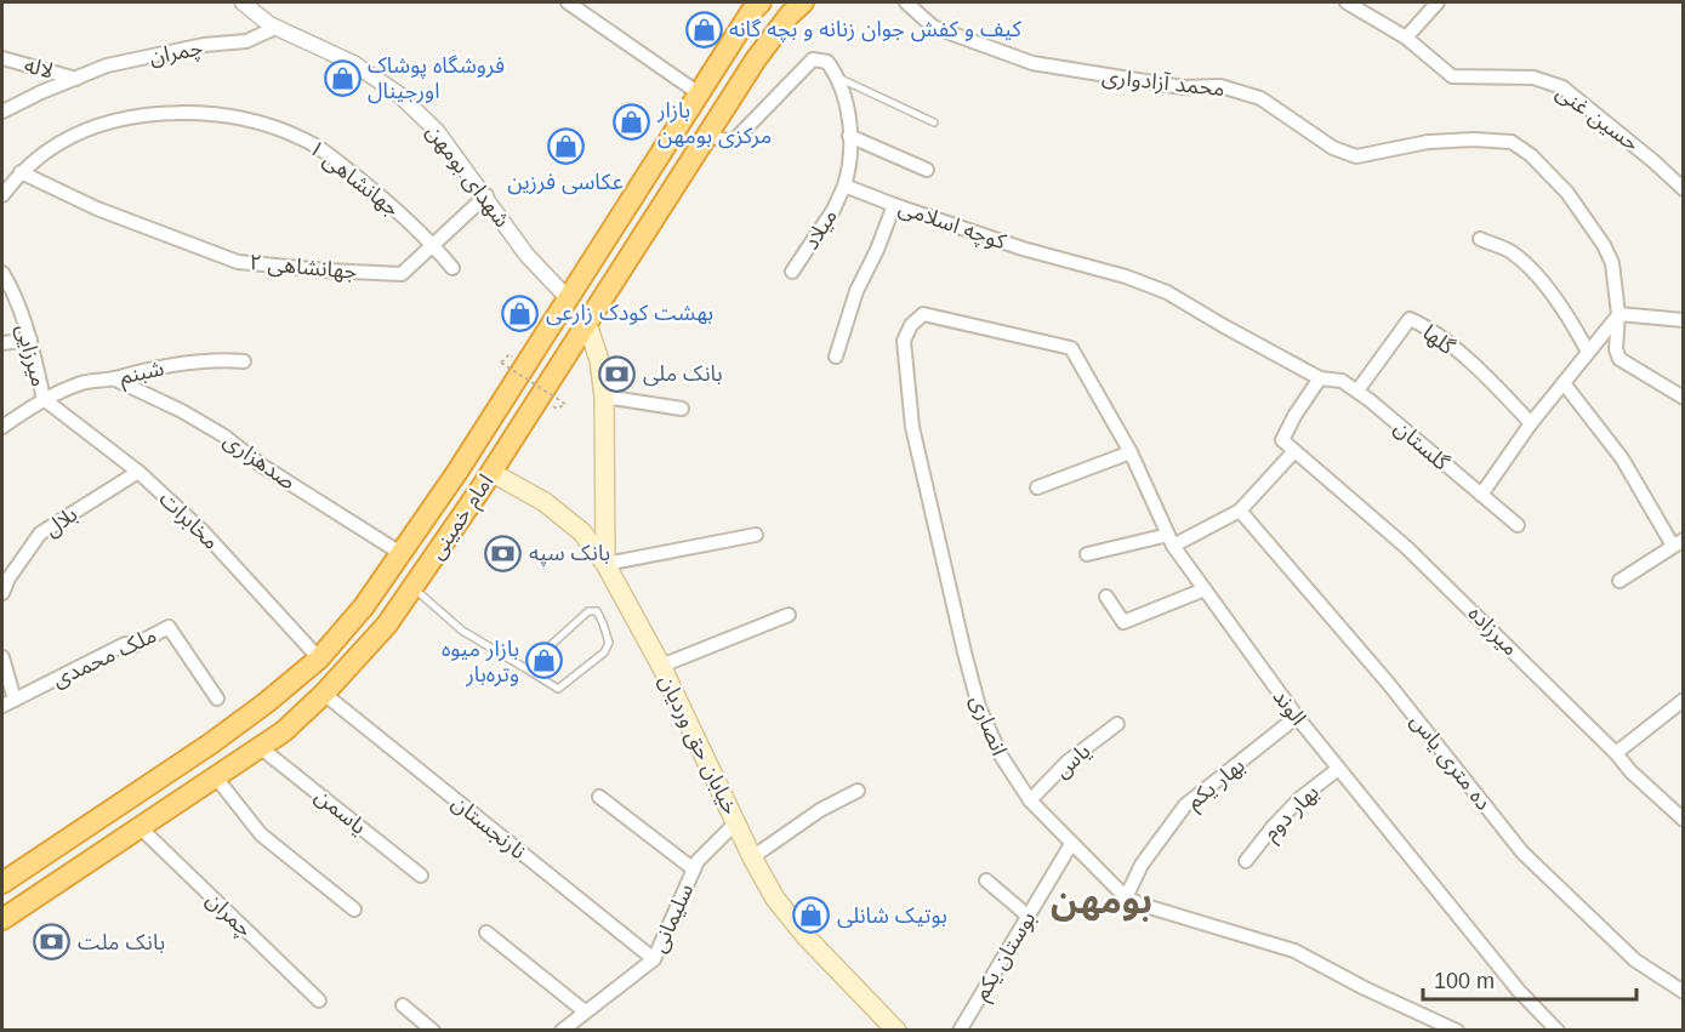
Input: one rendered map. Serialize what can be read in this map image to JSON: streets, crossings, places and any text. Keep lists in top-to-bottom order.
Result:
{
  "streets": {
    "highway": ["امام خمینی"],
    "main road": ["خیابان حق وردیان"],
    "street": [
      "چمران",
      "لاله",
      "محمد آزادواری",
      "حسین غنی",
      "شهدای بومهن",
      "جهانشاهی ۱",
      "کوچه اسلامی",
      "میلاد",
      "جهانشاهی ۲",
      "گلها",
      "میرزایی",
      "شبنم",
      "گلستان",
      "صدهزاری",
      "مخابرات",
      "بلال",
      "میرزاده",
      "ملک محمدی",
      "الوند",
      "انصاری",
      "یاس",
      "ده متری یاس",
      "بهار یکم",
      "یاسمن",
      "بهار دوم",
      "نارنجستان",
      "سلیمانی",
      "بوستان یکم"
    ]
  },
  "crossings": [
    ["چمران", "لاله"],
    ["چمران", "شهدای بومهن"],
    ["چمران", "امام خمینی"],
    ["شهدای بومهن", "جهانشاهی ۲"],
    ["شهدای بومهن", "امام خمینی"],
    ["جهانشاهی ۱", "جهانشاهی ۲"],
    ["کوچه اسلامی", "میلاد"],
    ["کوچه اسلامی", "گلستان"],
    ["گلها", "گلستان"],
    ["میرزایی", "شبنم"],
    ["میرزایی", "مخابرات"],
    ["شبنم", "صدهزاری"],
    ["شبنم", "مخابرات"],
    ["صدهزاری", "امام خمینی"],
    ["امام خمینی", "مخابرات"],
    ["امام خمینی", "خیابان حق وردیان"],
    ["امام خمینی", "یاسمن"],
    ["امام خمینی", "نارنجستان"],
    ["مخابرات", "بلال"],
    ["الوند", "انصاری"],
    ["الوند", "بهار یکم"],
    ["الوند", "بهار دوم"],
    ["انصاری", "یاس"],
    ["انصاری", "بهار یکم"],
    ["انصاری", "بوستان یکم"],
    ["خیابان حق وردیان", "سلیمانی"],
    ["نارنجستان", "سلیمانی"]
  ],
  "districts": ["بومهن"],
  "places": {
    "shop": [
      "کیف و کفش جوان زنانه و بچه گانه",
      "فروشگاه پوشاک اورجینال",
      "بازار مرکزی بومهن",
      "عکاسی فرزین",
      "بهشت کودک زارعی",
      "بازار میوه وتره‌بار",
      "بوتیک شانلی"
    ],
    "bank": ["بانک ملی", "بانک سپه", "بانک ملت"]
  },
  "scale_bar": "100 m"
}
